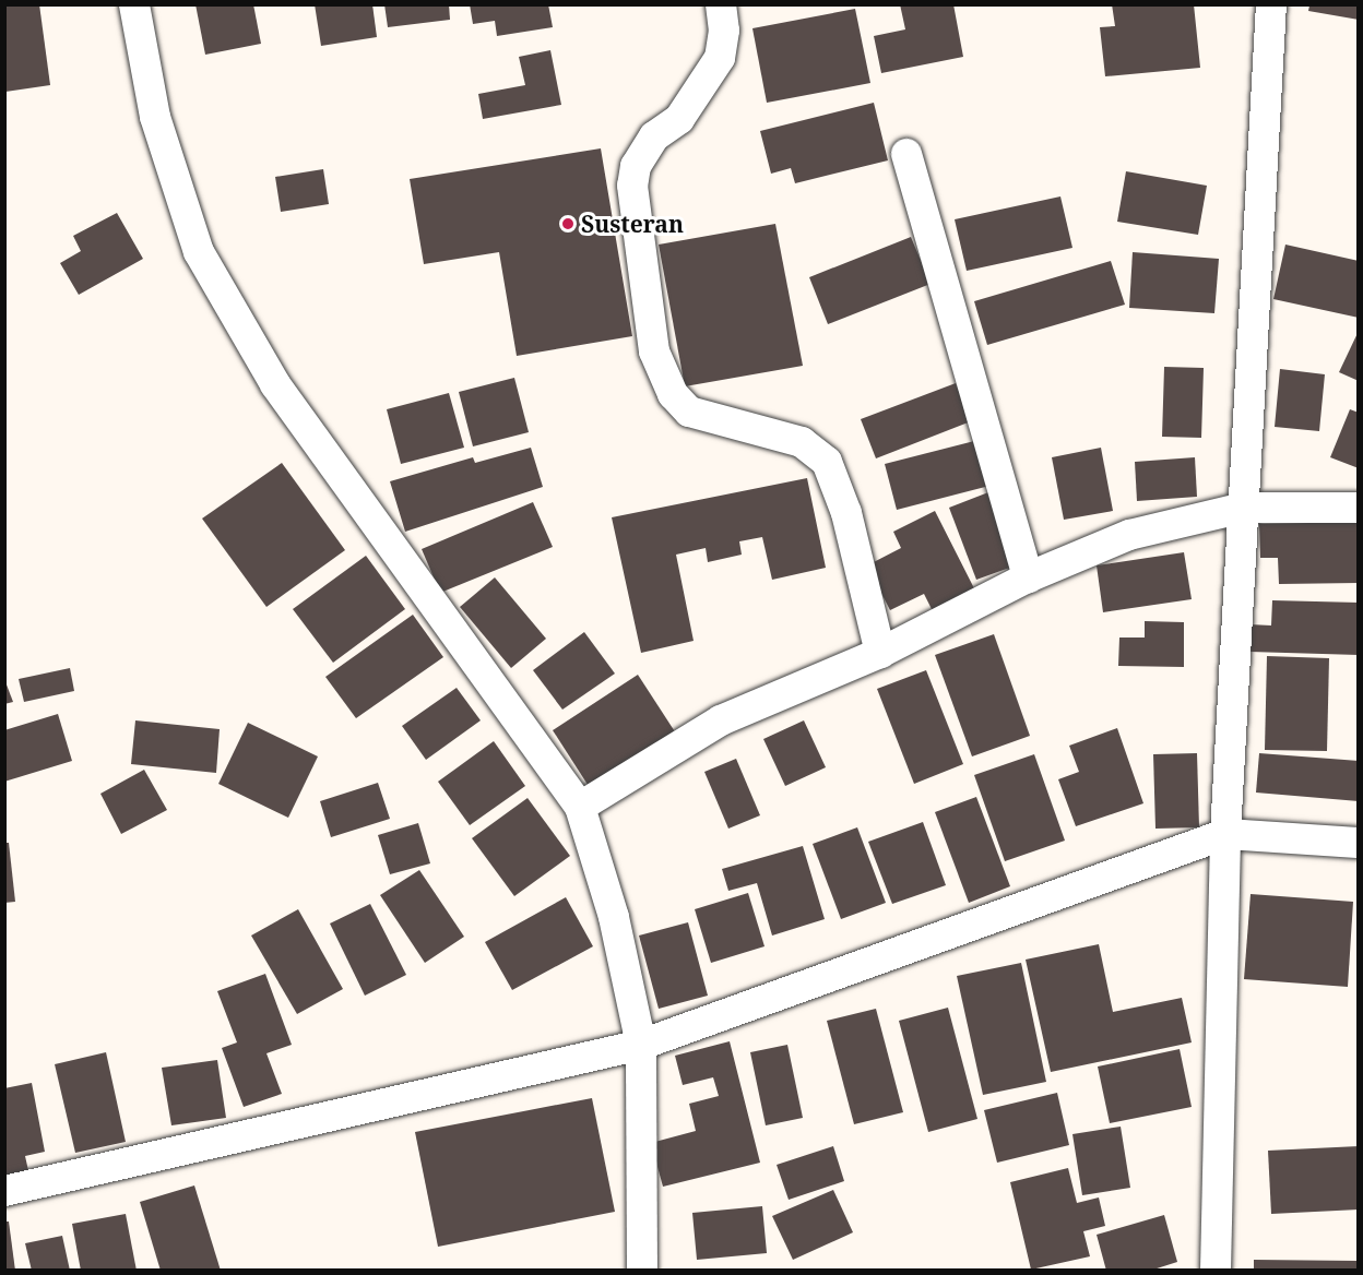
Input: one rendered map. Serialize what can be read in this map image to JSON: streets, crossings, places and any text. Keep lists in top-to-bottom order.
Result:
{
  "places": ["Susteran"]
}
